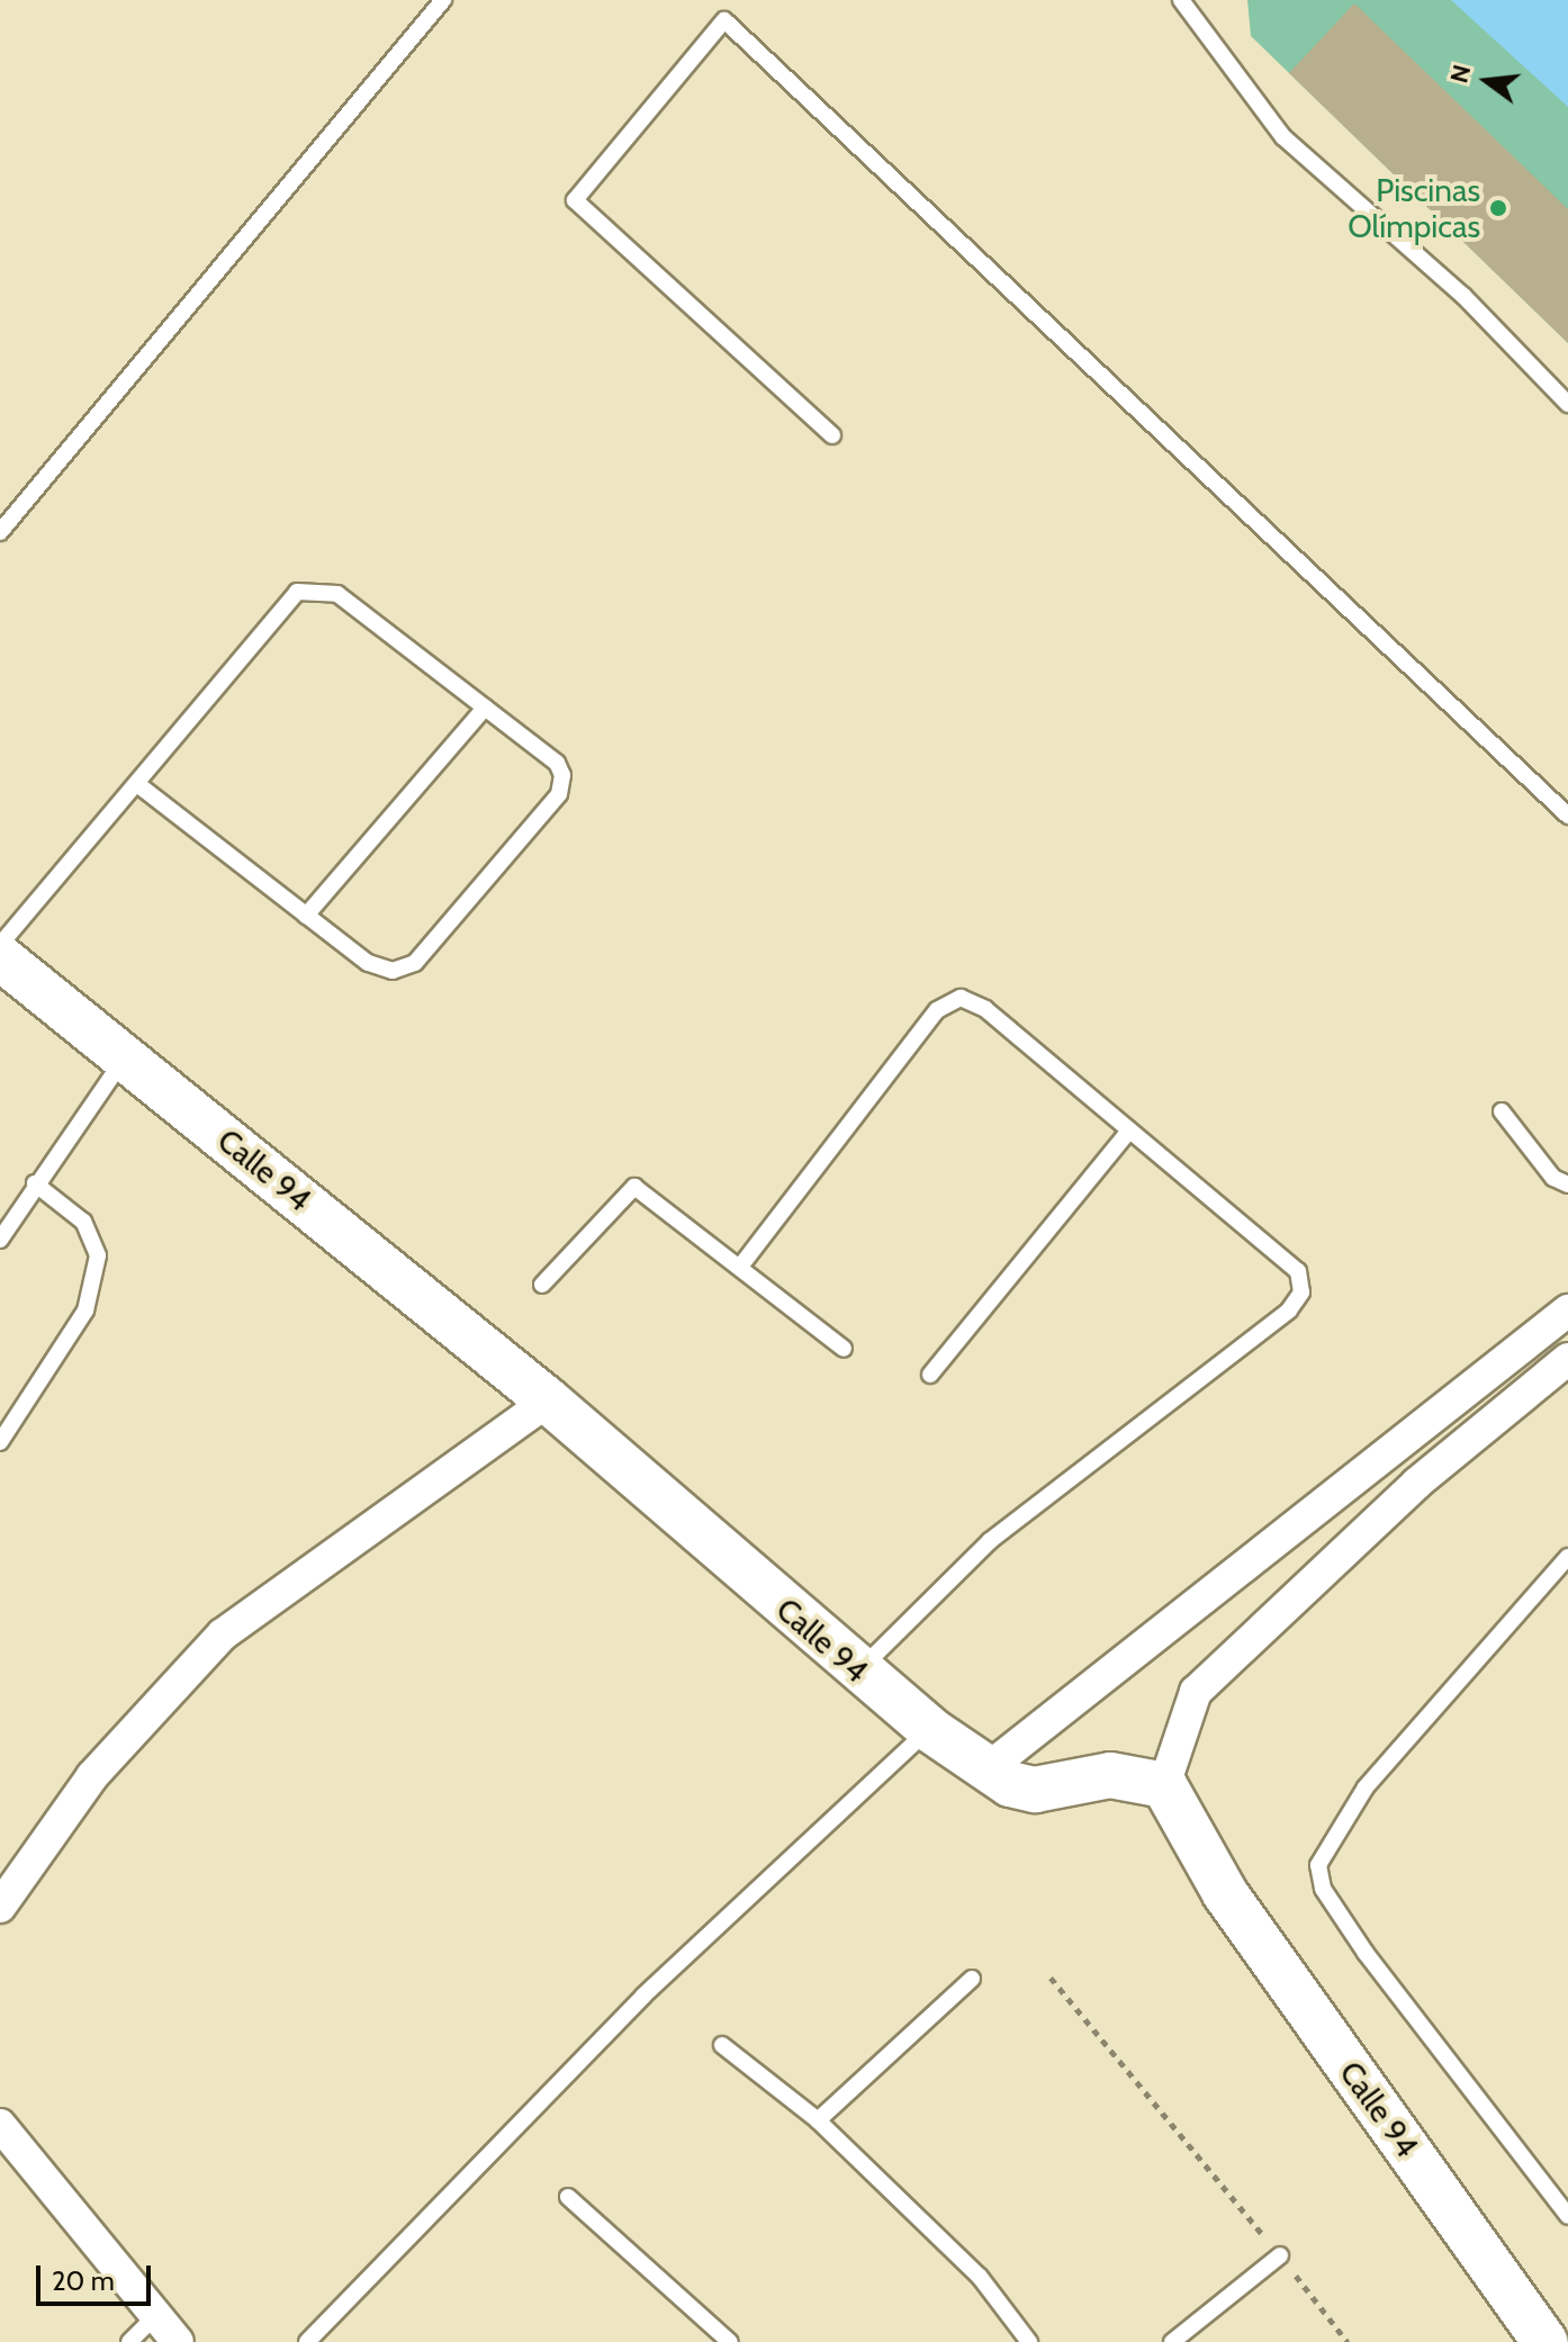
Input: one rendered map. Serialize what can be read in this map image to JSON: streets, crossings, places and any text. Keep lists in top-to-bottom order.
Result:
{
  "streets": {
    "street": ["Calle 94"]
  },
  "places": ["Piscinas Olímpicas"],
  "scale_bar": "20 m",
  "north": "left"
}
